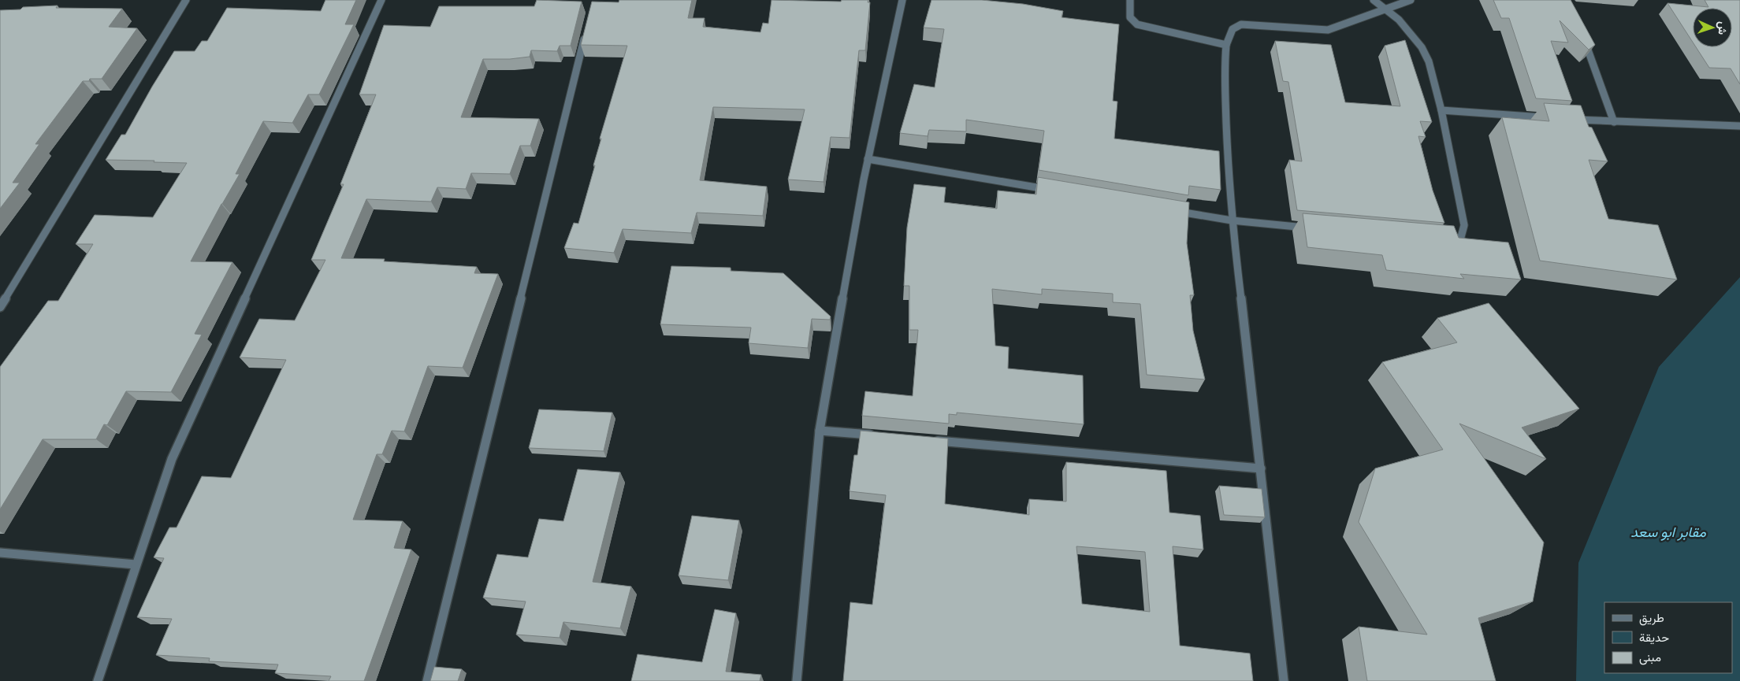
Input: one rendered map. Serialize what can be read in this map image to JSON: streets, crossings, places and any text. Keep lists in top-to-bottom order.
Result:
{
  "parks": ["مقابر ابو سعد"],
  "legend": ["طريق", "حديقة", "مبنى"],
  "north": "right"
}
